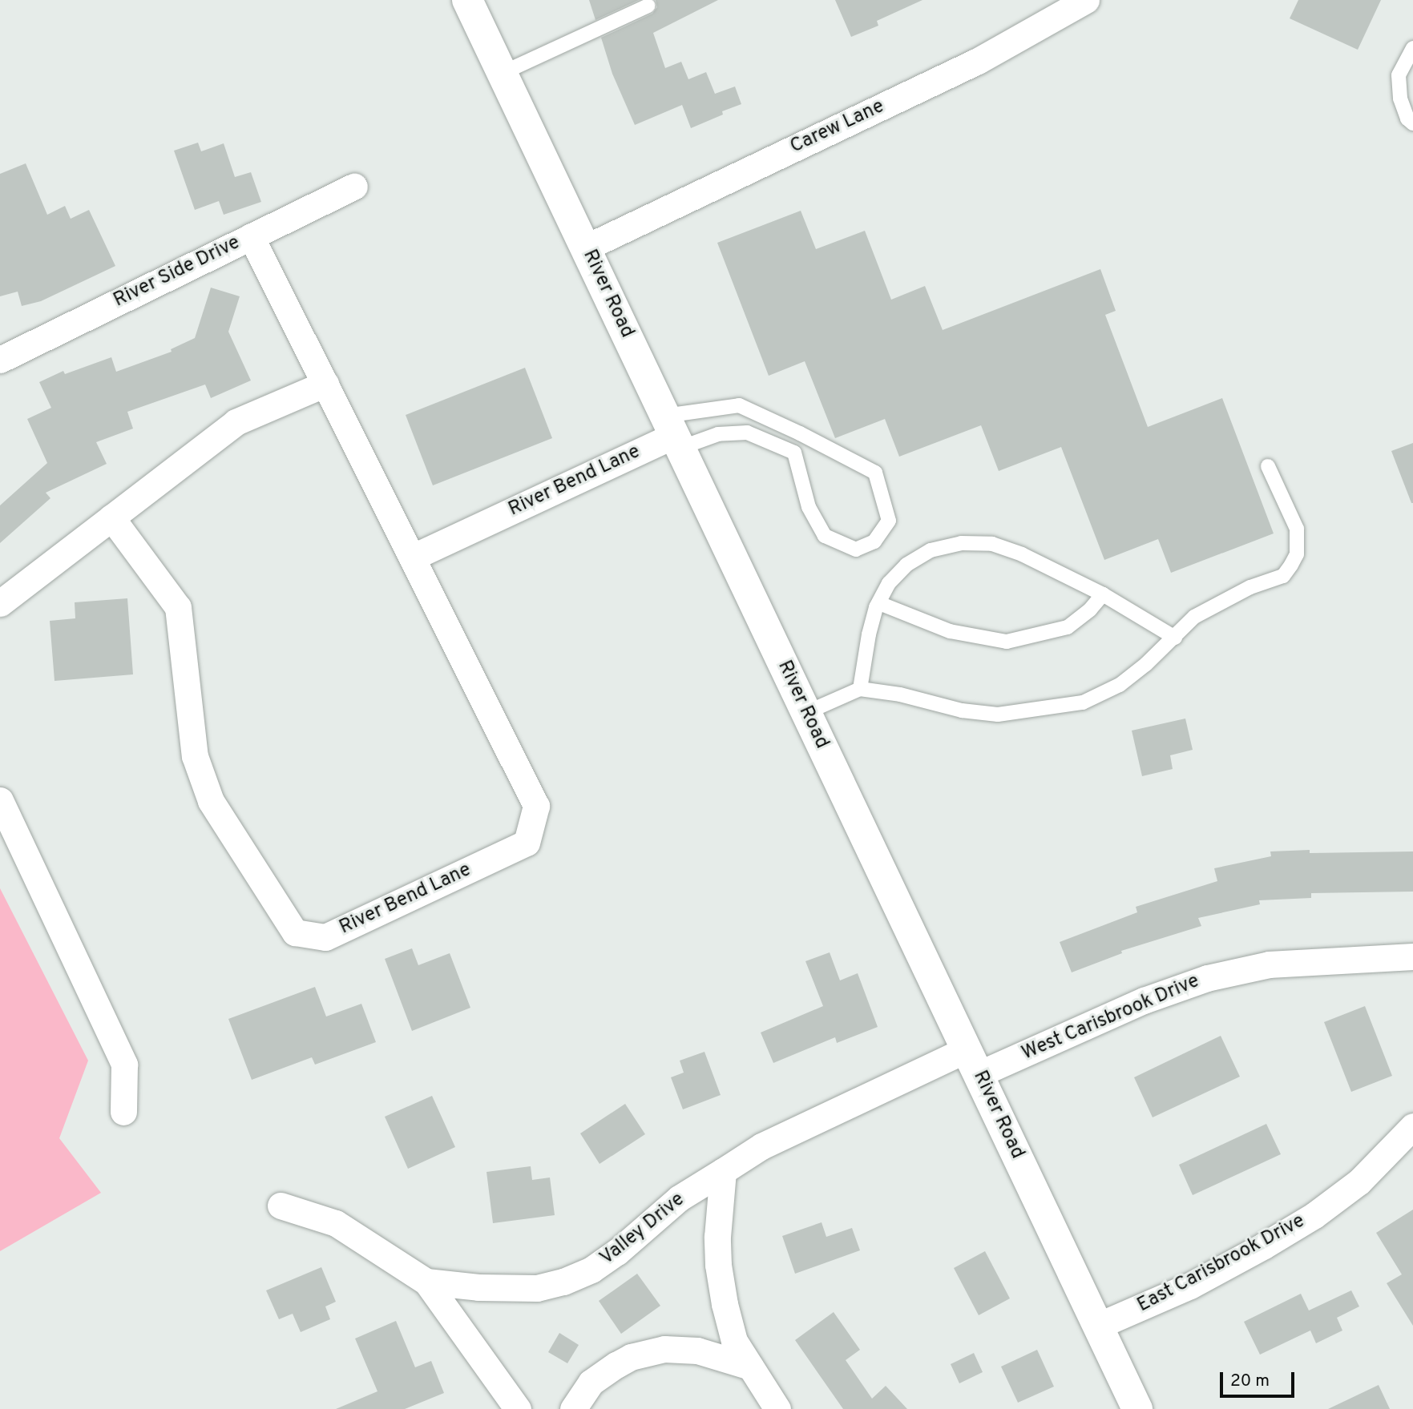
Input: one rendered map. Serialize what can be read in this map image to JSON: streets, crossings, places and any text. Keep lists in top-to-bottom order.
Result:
{
  "streets": {
    "street": [
      "Carew Lane",
      "River Side Drive",
      "River Road",
      "River Bend Lane",
      "West Carisbrook Drive",
      "Valley Drive",
      "East Carisbrook Drive"
    ]
  },
  "crossings": [
    ["Carew Lane", "River Road"],
    ["River Side Drive", "River Bend Lane"],
    ["River Road", "River Bend Lane"],
    ["River Road", "West Carisbrook Drive"],
    ["River Road", "Valley Drive"],
    ["River Road", "East Carisbrook Drive"],
    ["West Carisbrook Drive", "Valley Drive"]
  ],
  "scale_bar": "20 m"
}
